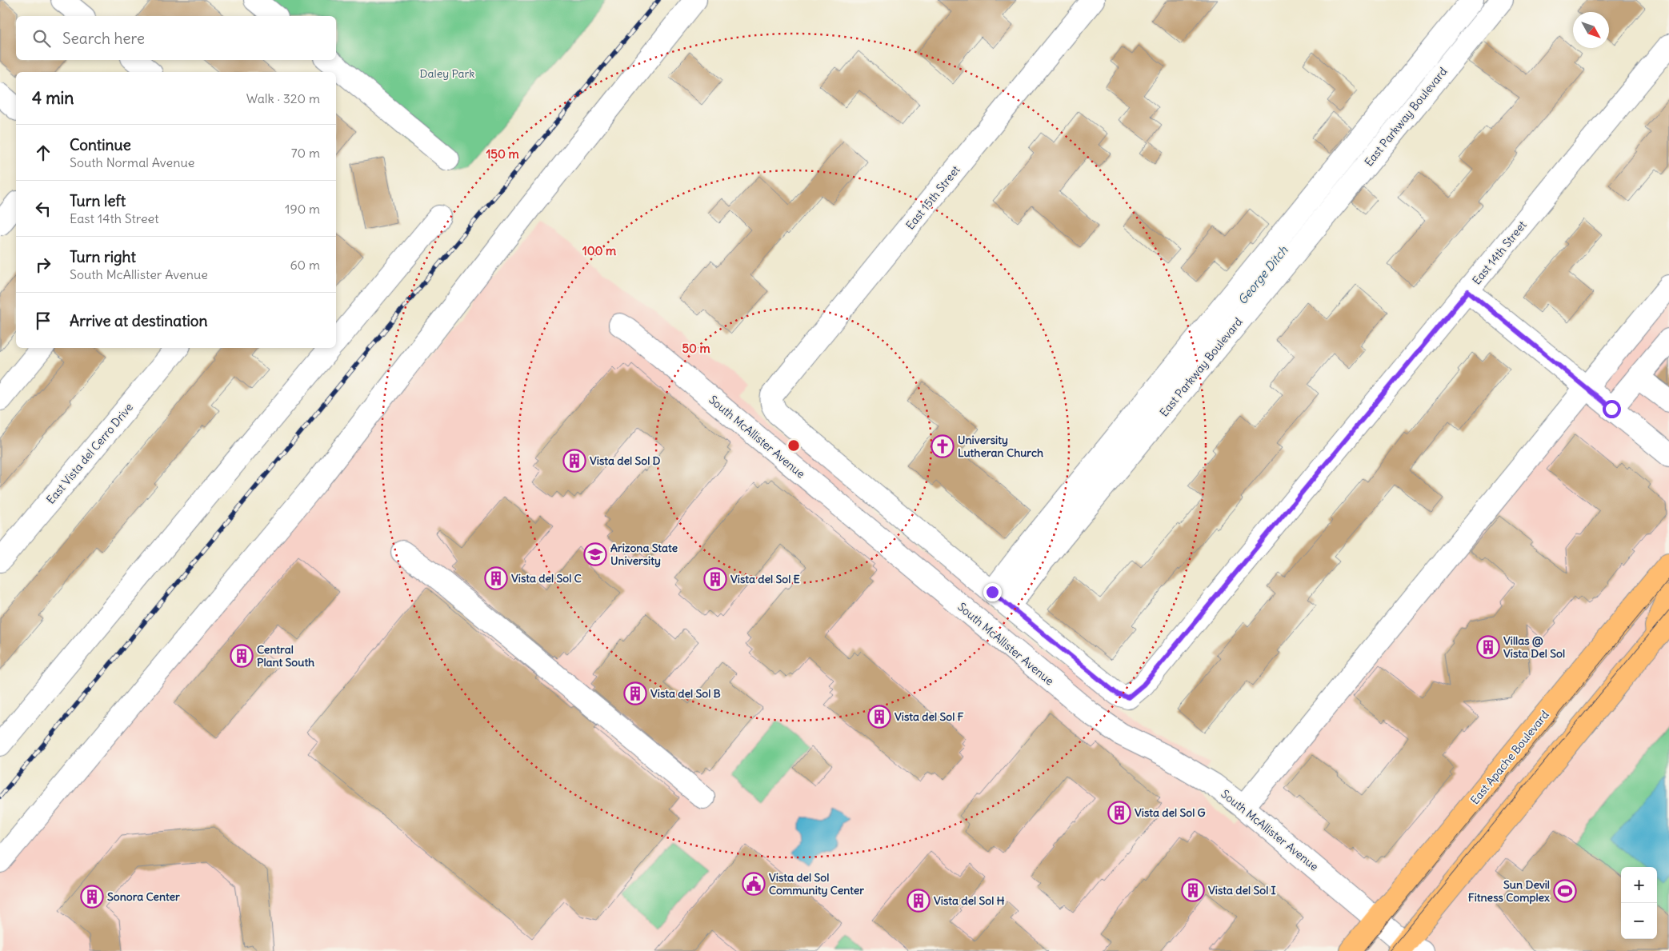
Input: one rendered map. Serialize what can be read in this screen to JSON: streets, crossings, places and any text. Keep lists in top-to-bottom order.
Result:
{
  "streets": {
    "main road": ["East Apache Boulevard"],
    "street": [
      "East Parkway Boulevard",
      "East 15th Street",
      "East 14th Street",
      "South McAllister Avenue",
      "East Vista del Cerro Drive"
    ]
  },
  "crossings": [
    ["East Parkway Boulevard", "East 15th Street"],
    ["East Parkway Boulevard", "East 14th Street"],
    ["South McAllister Avenue", "East Apache Boulevard"]
  ],
  "water": ["George Ditch"],
  "parks": ["Daley Park"],
  "places": {
    "church": ["University Lutheran Church"],
    "building": [
      "Vista del Sol D",
      "Vista del Sol C",
      "Vista del Sol E",
      "Villas @ Vista Del Sol",
      "Central Plant South",
      "Vista del Sol B",
      "Vista del Sol F",
      "Vista del Sol G",
      "Vista del Sol I",
      "Sonora Center",
      "Vista del Sol H"
    ],
    "school or university": ["Arizona State University"],
    "public building": ["Vista del Sol Community Center"],
    "sports": ["Sun Devil Fitness Complex"]
  },
  "north": "bottom right",
  "page": {
    "search": "Search here",
    "heading": ["4 min", "Walk · 320 m"],
    "list": [
      ["Continue", "South Normal Avenue", "70 m"],
      ["Turn left", "East 14th Street", "190 m"],
      ["Turn right", "South McAllister Avenue", "60 m"],
      "Arrive at destination"
    ],
    "map_buttons": ["+", "−"]
  },
  "rings": ["150 m", "100 m", "50 m"]
}
